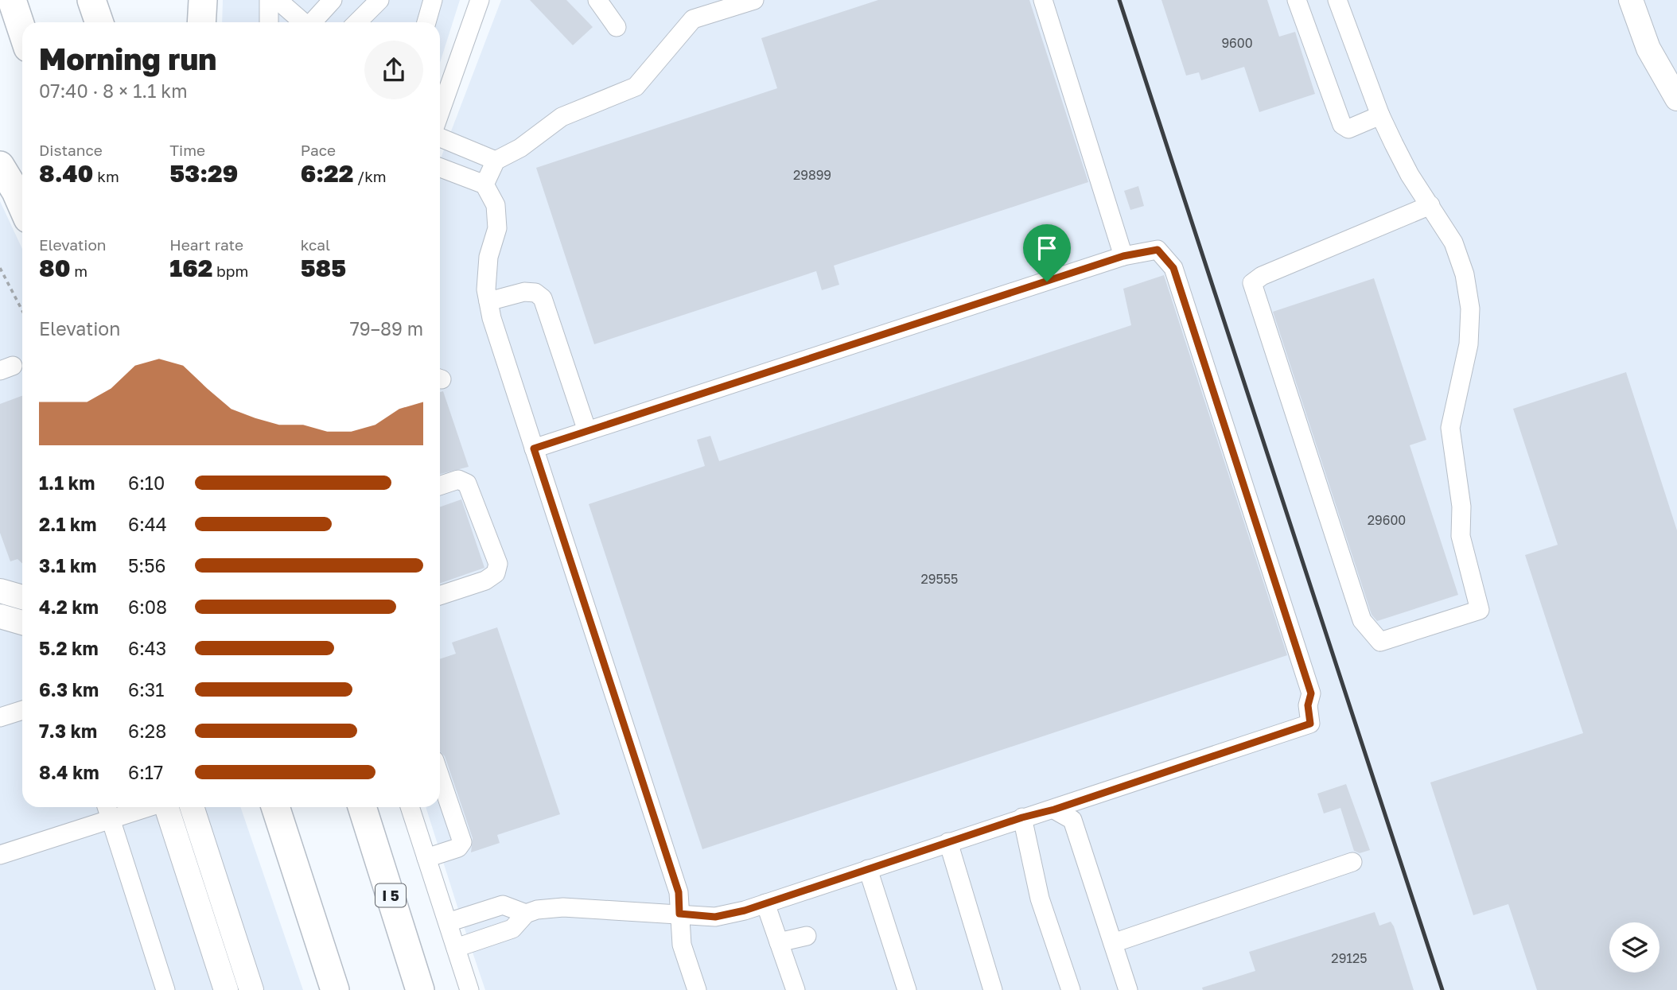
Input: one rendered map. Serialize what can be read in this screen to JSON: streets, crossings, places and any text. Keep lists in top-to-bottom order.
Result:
{
  "streets": {
    "highway": ["I 5"]
  },
  "house_numbers": [
    "9600",
    "29899",
    "29600",
    "29555",
    "29125"
  ],
  "page": {
    "heading": ["Morning run", "07:40 · 8 × 1.1 km"],
    "stats": [
      ["Distance", "8.40 km"],
      ["Time", "53:29"],
      ["Pace", "6:22 /km"],
      ["Elevation", "80 m"],
      ["Heart rate", "162 bpm"],
      ["kcal", "585"]
    ],
    "chart": ["Elevation", "79–89 m"],
    "list": [
      {
        "name": "1.1 km",
        "note": "6:10"
      },
      {
        "name": "2.1 km",
        "note": "6:44"
      },
      {
        "name": "3.1 km",
        "note": "5:56"
      },
      {
        "name": "4.2 km",
        "note": "6:08"
      },
      {
        "name": "5.2 km",
        "note": "6:43"
      },
      {
        "name": "6.3 km",
        "note": "6:31"
      },
      {
        "name": "7.3 km",
        "note": "6:28"
      },
      {
        "name": "8.4 km",
        "note": "6:17"
      }
    ]
  }
}
